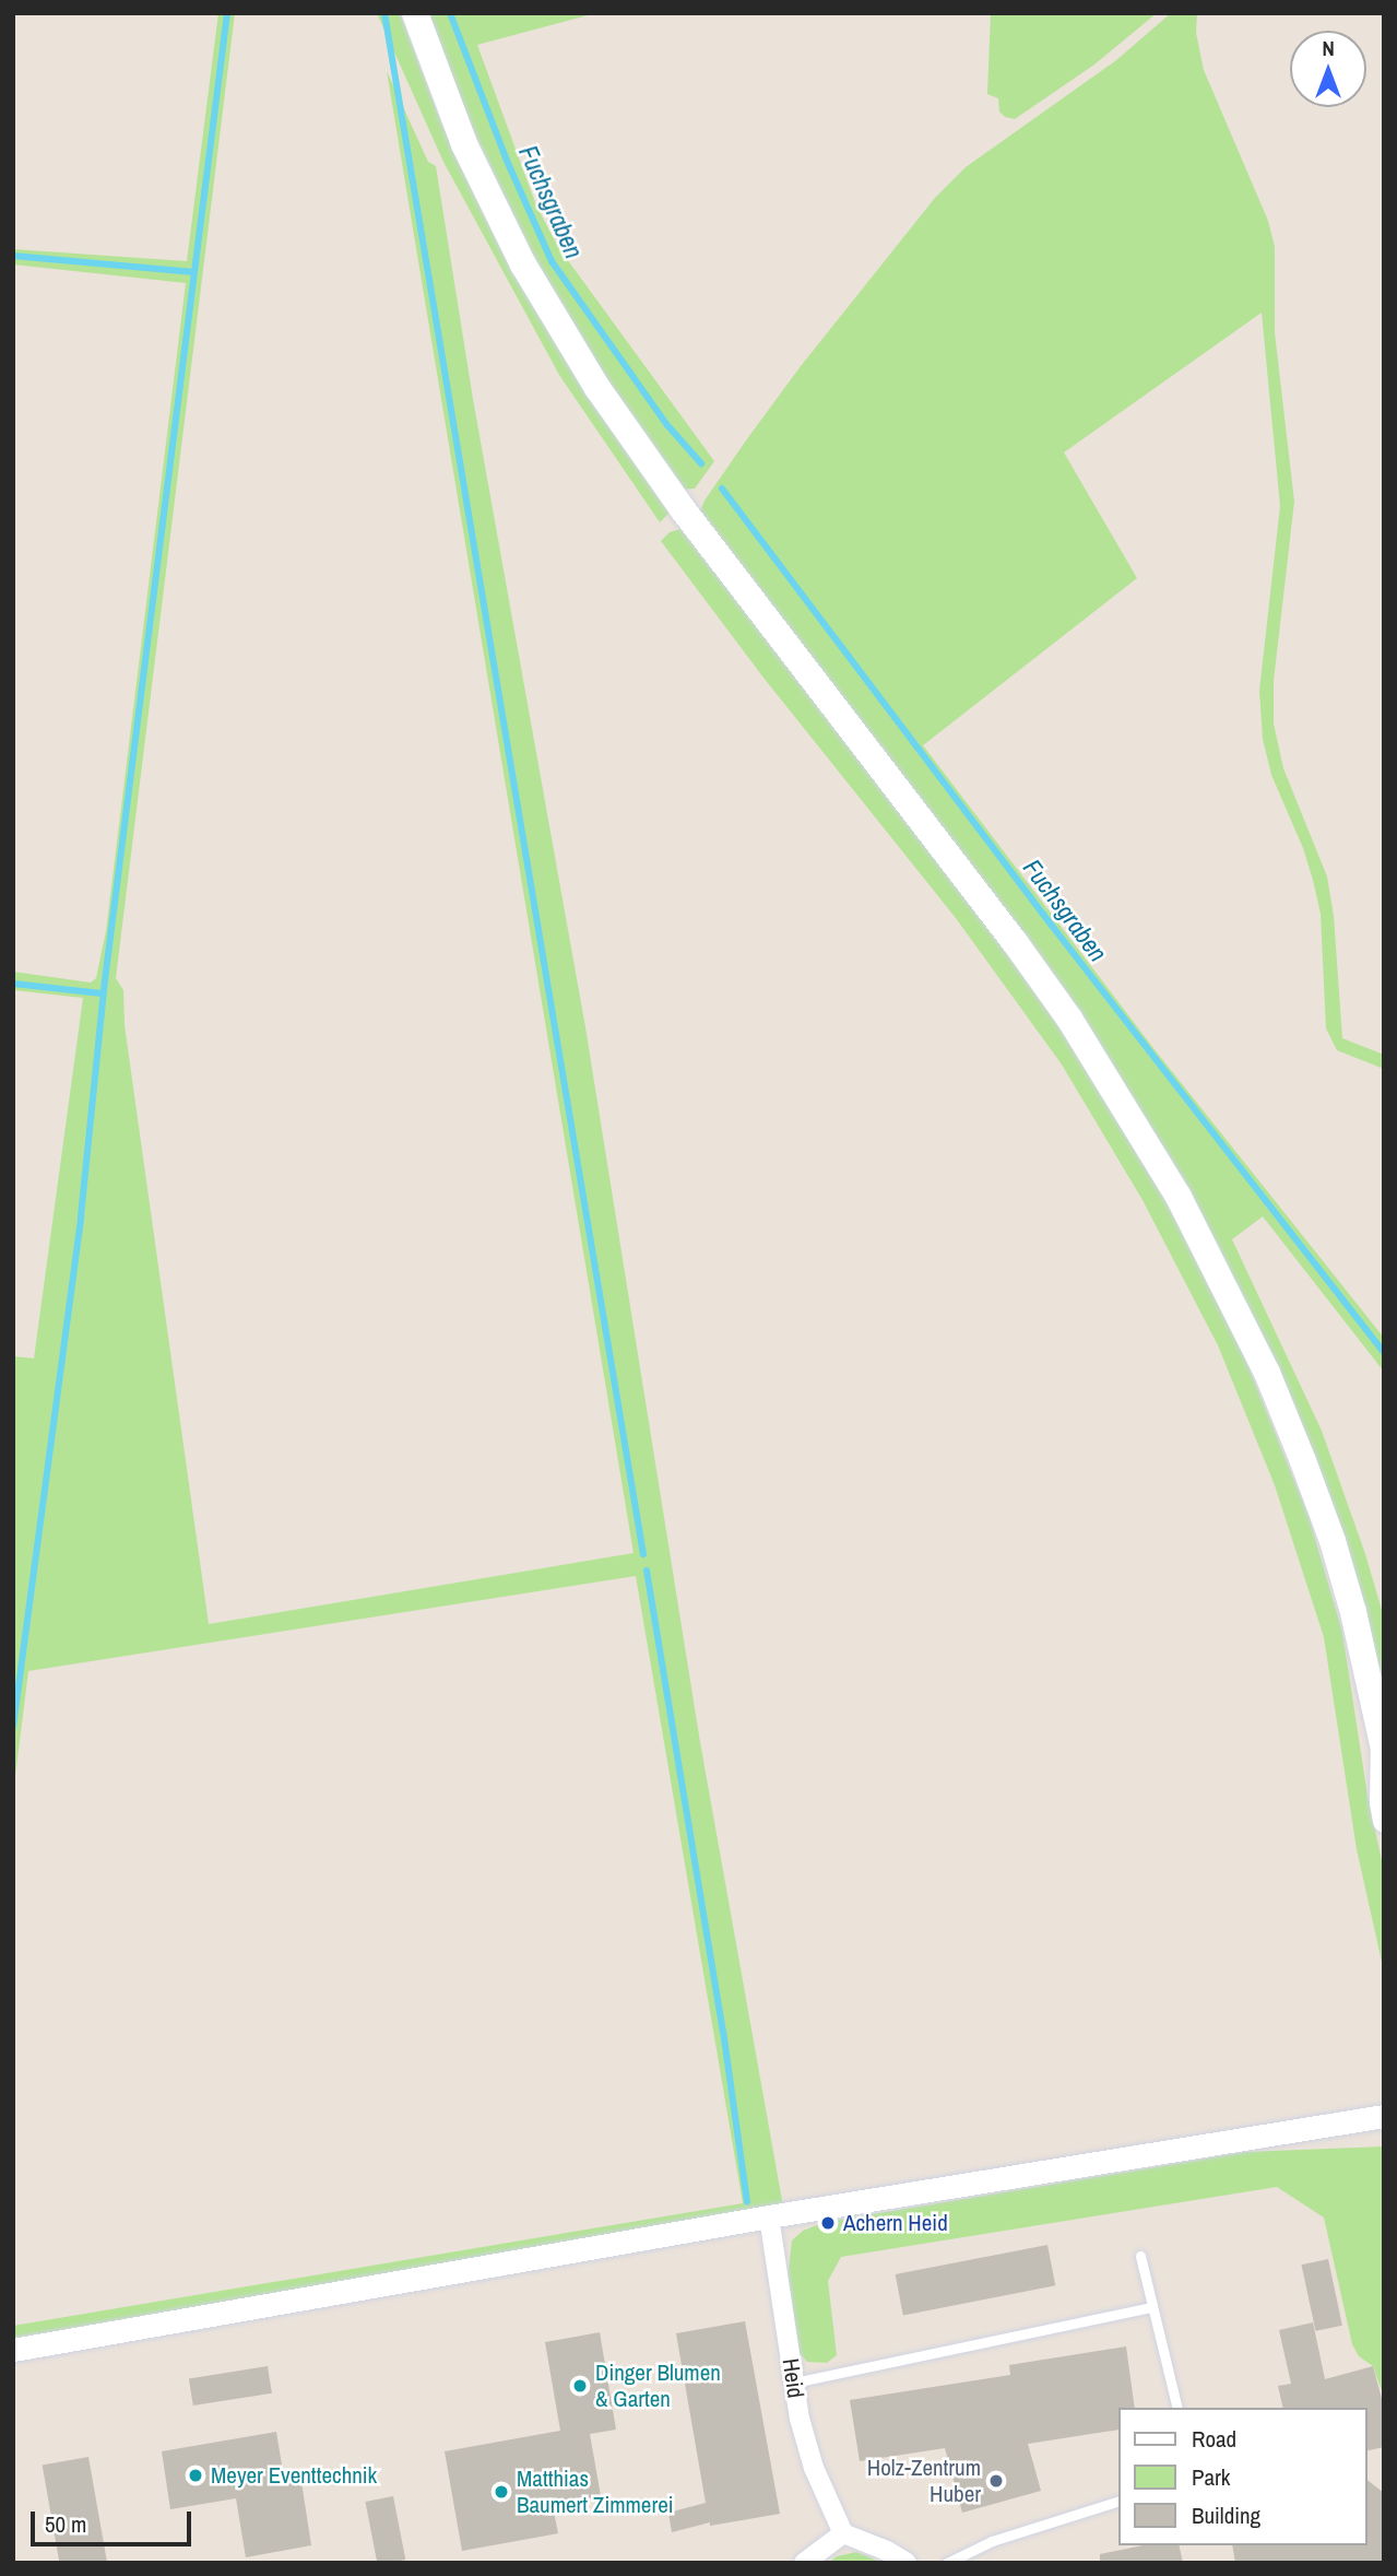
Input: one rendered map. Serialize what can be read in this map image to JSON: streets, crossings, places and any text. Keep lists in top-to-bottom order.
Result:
{
  "streets": {
    "street": ["Heid"]
  },
  "water": ["Fuchsgraben"],
  "places": [
    "Achern Heid",
    "Dinger Blumen & Garten",
    "Meyer Eventtechnik",
    "Holz-Zentrum Huber",
    "Matthias Baumert Zimmerei"
  ],
  "legend": ["Road", "Park", "Building"],
  "scale_bar": "50 m",
  "north": "top"
}
